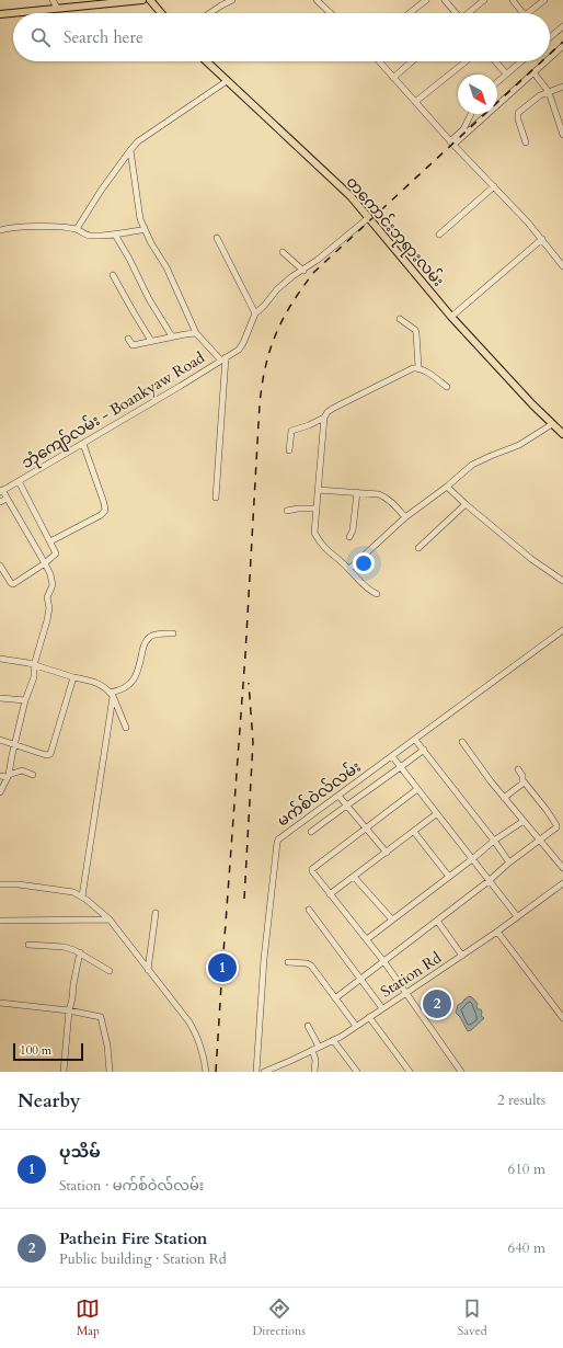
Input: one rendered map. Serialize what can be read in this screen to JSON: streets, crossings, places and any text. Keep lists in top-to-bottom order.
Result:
{
  "streets": {
    "main road": ["တကောင်းဘုရားလမ်း"],
    "street": ["ဘုံကျော်လမ်း - Boankyaw Road", "မက်စ်ဝဲလ်လမ်း", "Station Rd"]
  },
  "scale_bar": "100 m",
  "north": "bottom right",
  "page": {
    "search": "Search here",
    "pins": ["1", "2"],
    "scale": "100 m",
    "heading": ["Nearby", "2 results"],
    "list": [
      {
        "mark": "1",
        "name": "ပုသိမ်",
        "note": "Station · မက်စ်ဝဲလ်လမ်း",
        "value": "610 m"
      },
      {
        "mark": "2",
        "name": "Pathein Fire Station",
        "note": "Public building · Station Rd",
        "value": "640 m"
      }
    ],
    "nav": ["Map", "Directions", "Saved"]
  }
}
